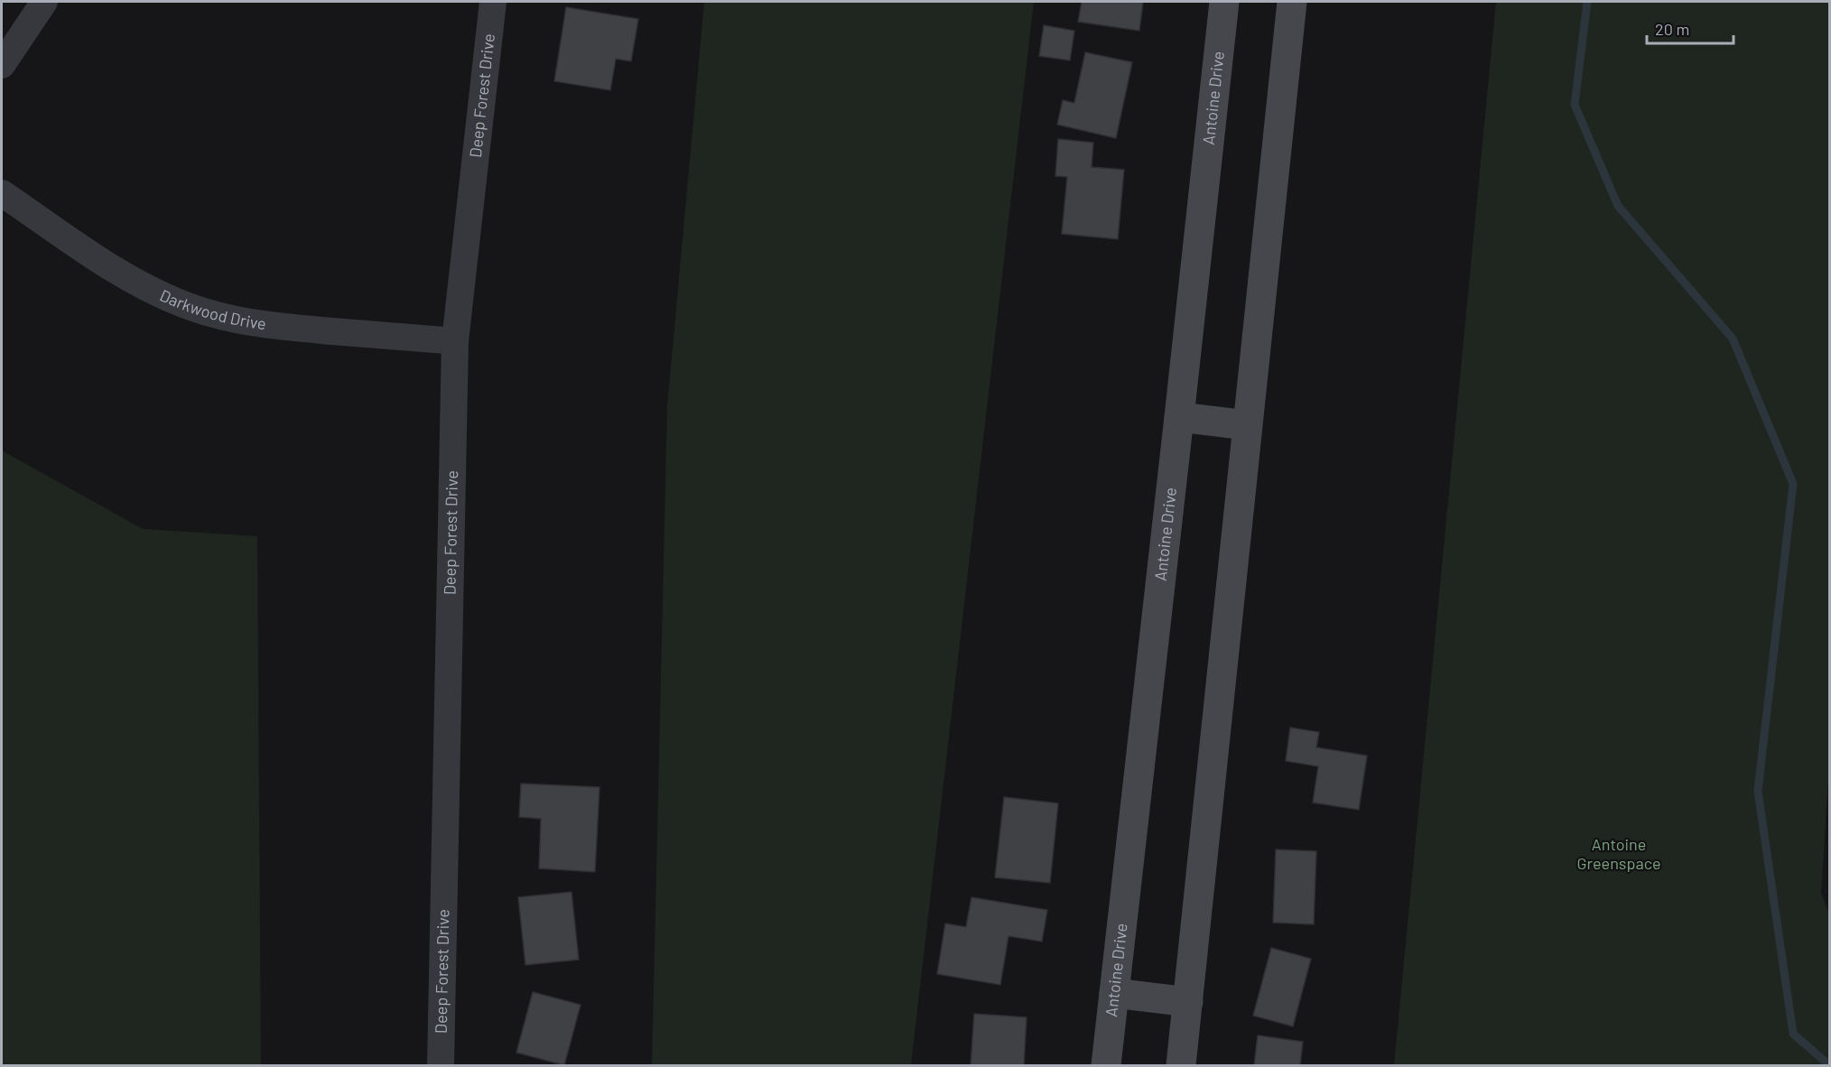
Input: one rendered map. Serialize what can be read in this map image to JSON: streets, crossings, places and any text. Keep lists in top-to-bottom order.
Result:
{
  "streets": {
    "main road": ["Antoine Drive"],
    "street": ["Deep Forest Drive", "Darkwood Drive"]
  },
  "crossings": [
    ["Deep Forest Drive", "Darkwood Drive"]
  ],
  "parks": ["Antoine Greenspace"],
  "scale_bar": "20 m"
}
